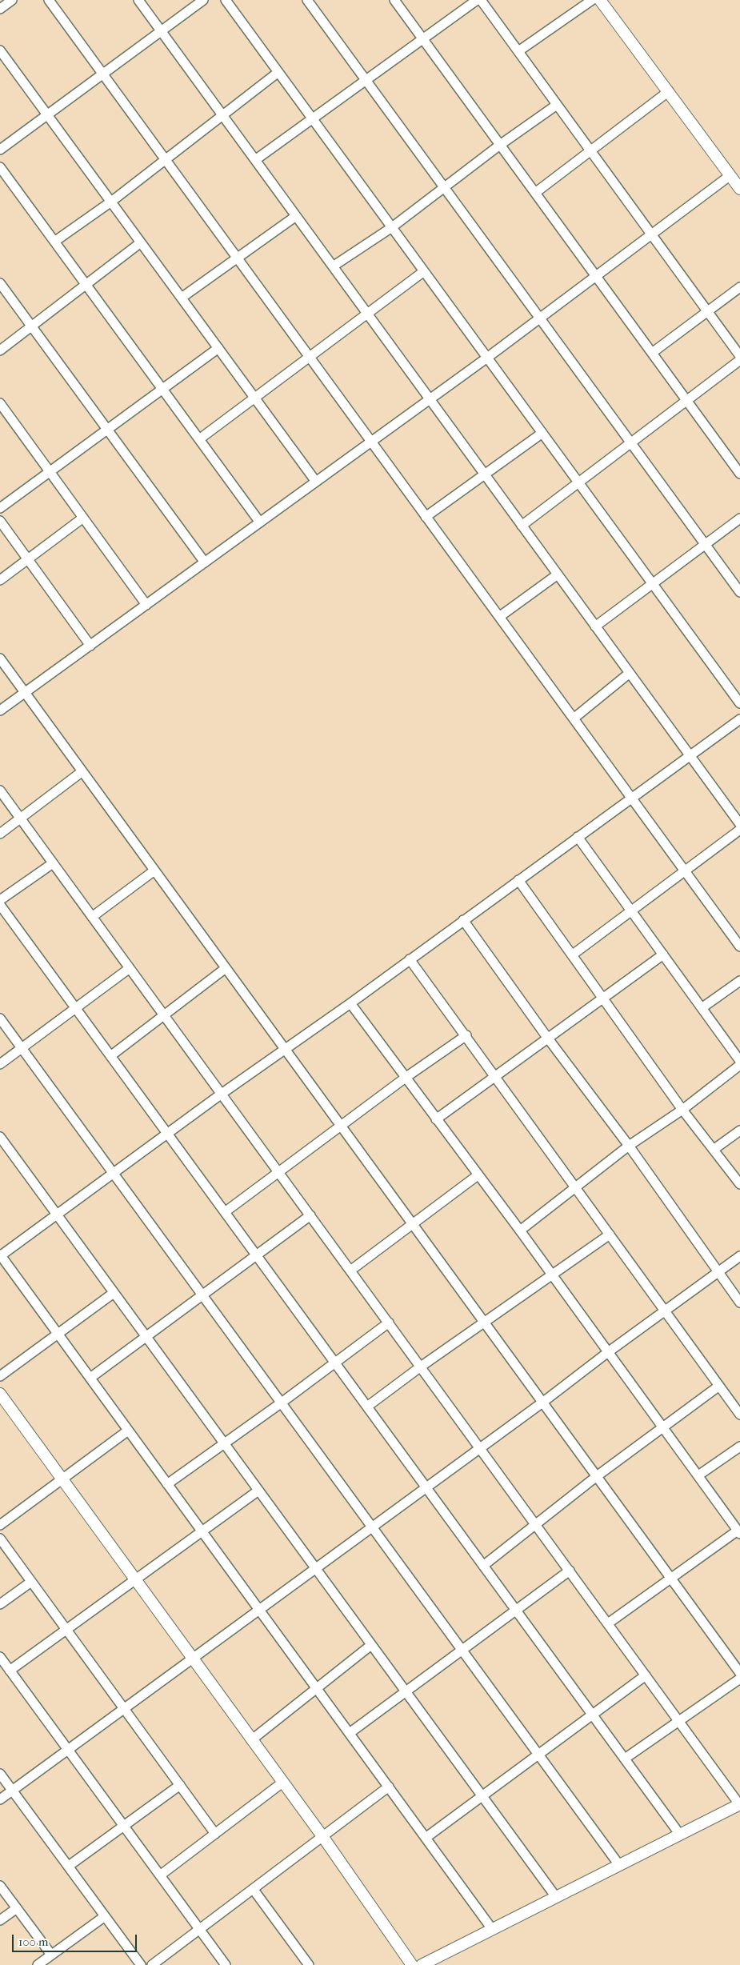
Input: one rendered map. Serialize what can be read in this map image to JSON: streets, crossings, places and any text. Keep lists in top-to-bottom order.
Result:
{
  "scale_bar": "100 m"
}
